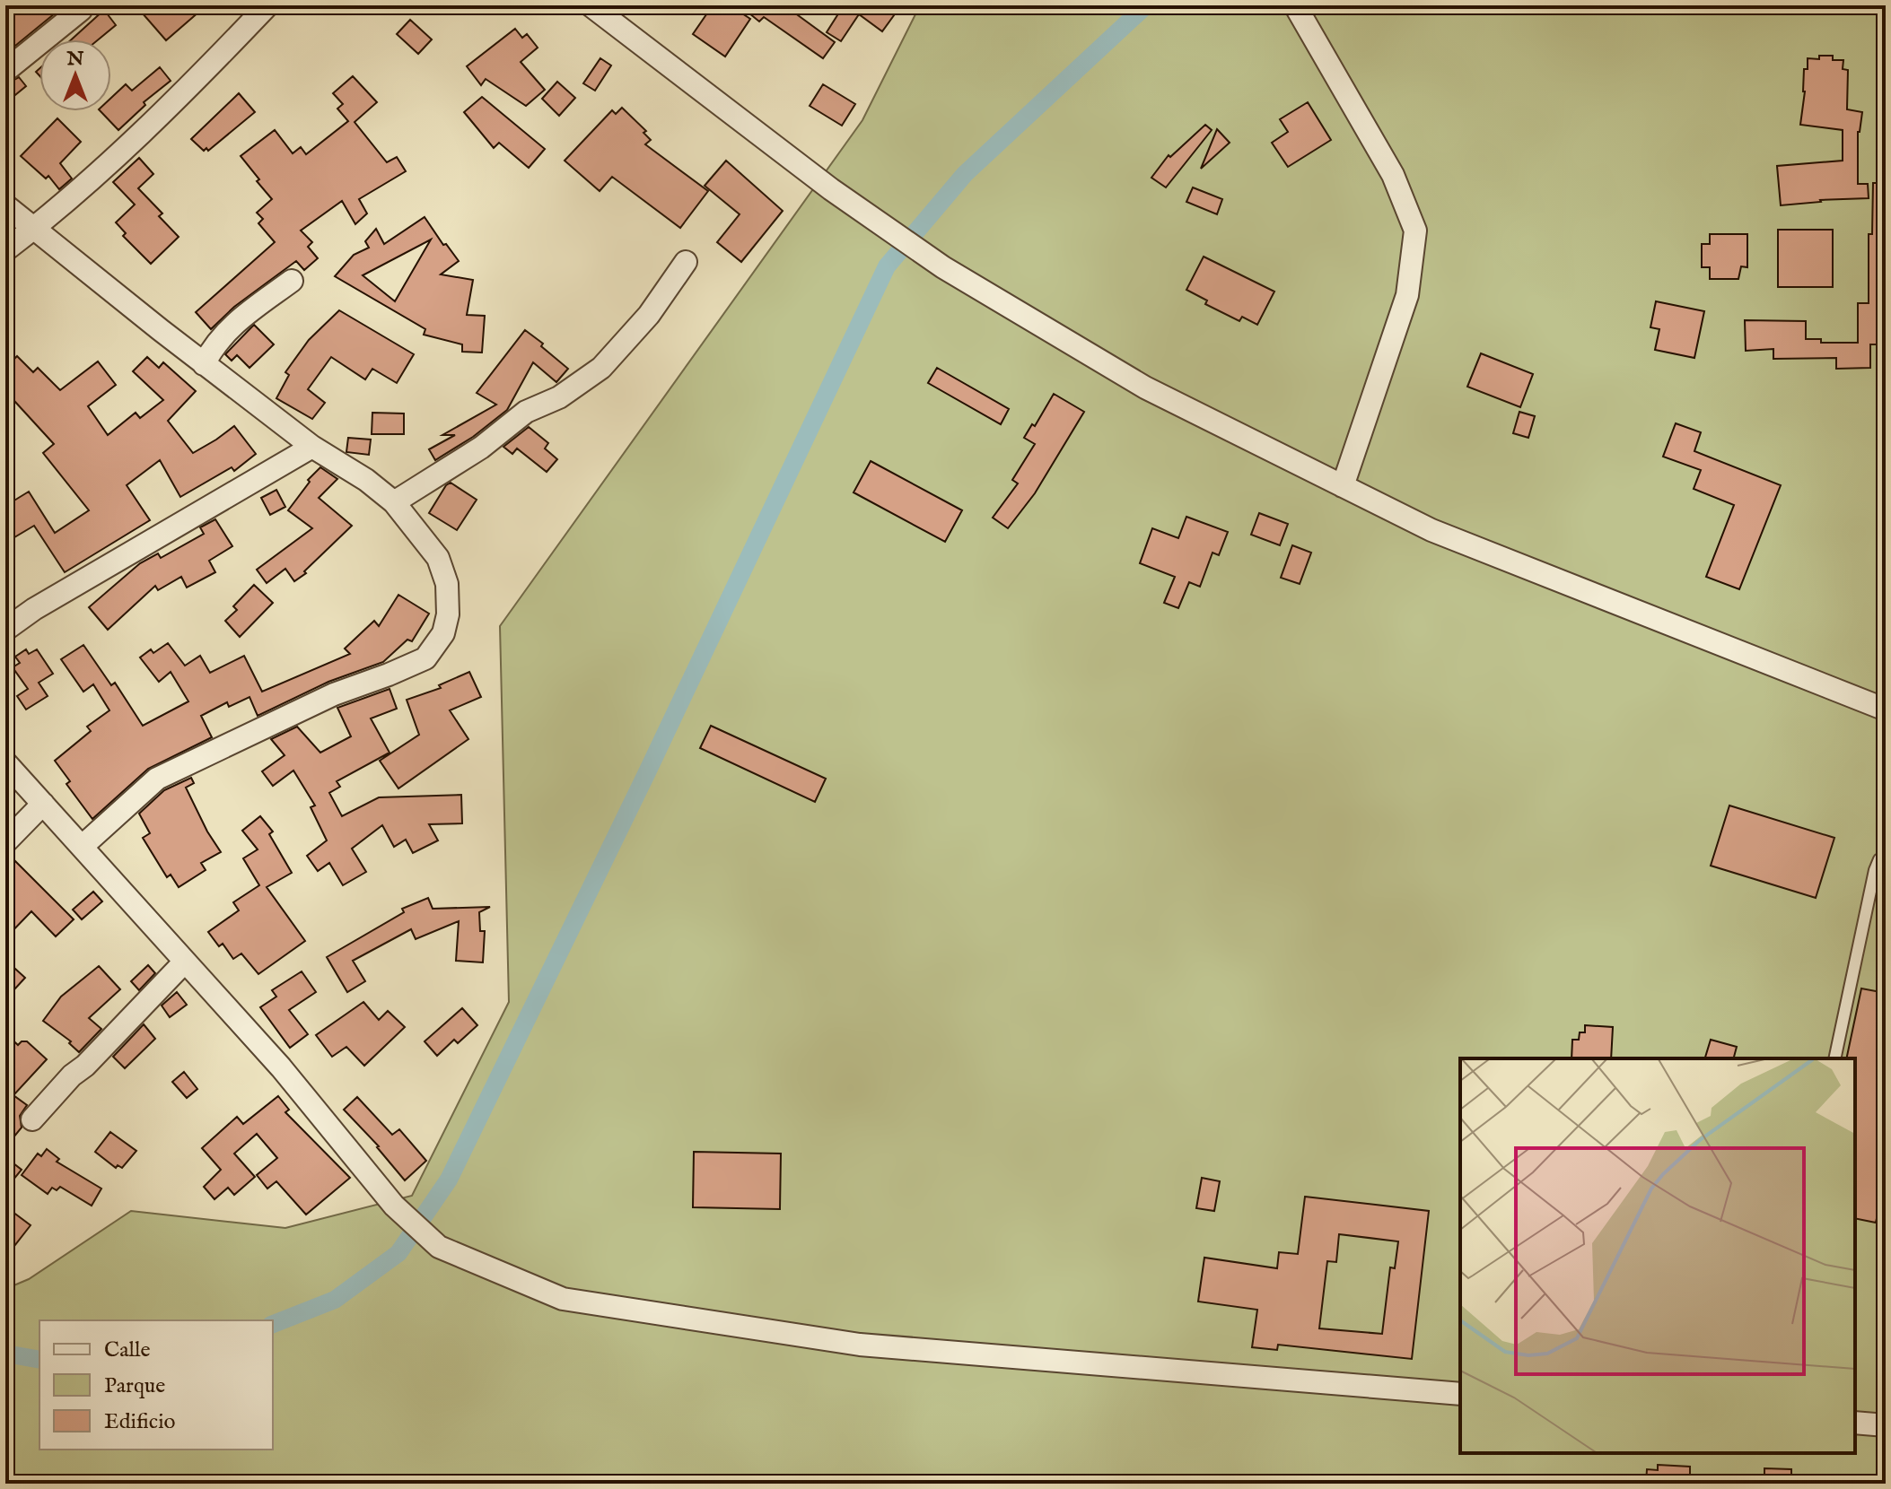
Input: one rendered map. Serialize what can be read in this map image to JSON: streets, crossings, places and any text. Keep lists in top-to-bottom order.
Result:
{
  "legend": ["Calle", "Parque", "Edificio"],
  "north": "top"
}
